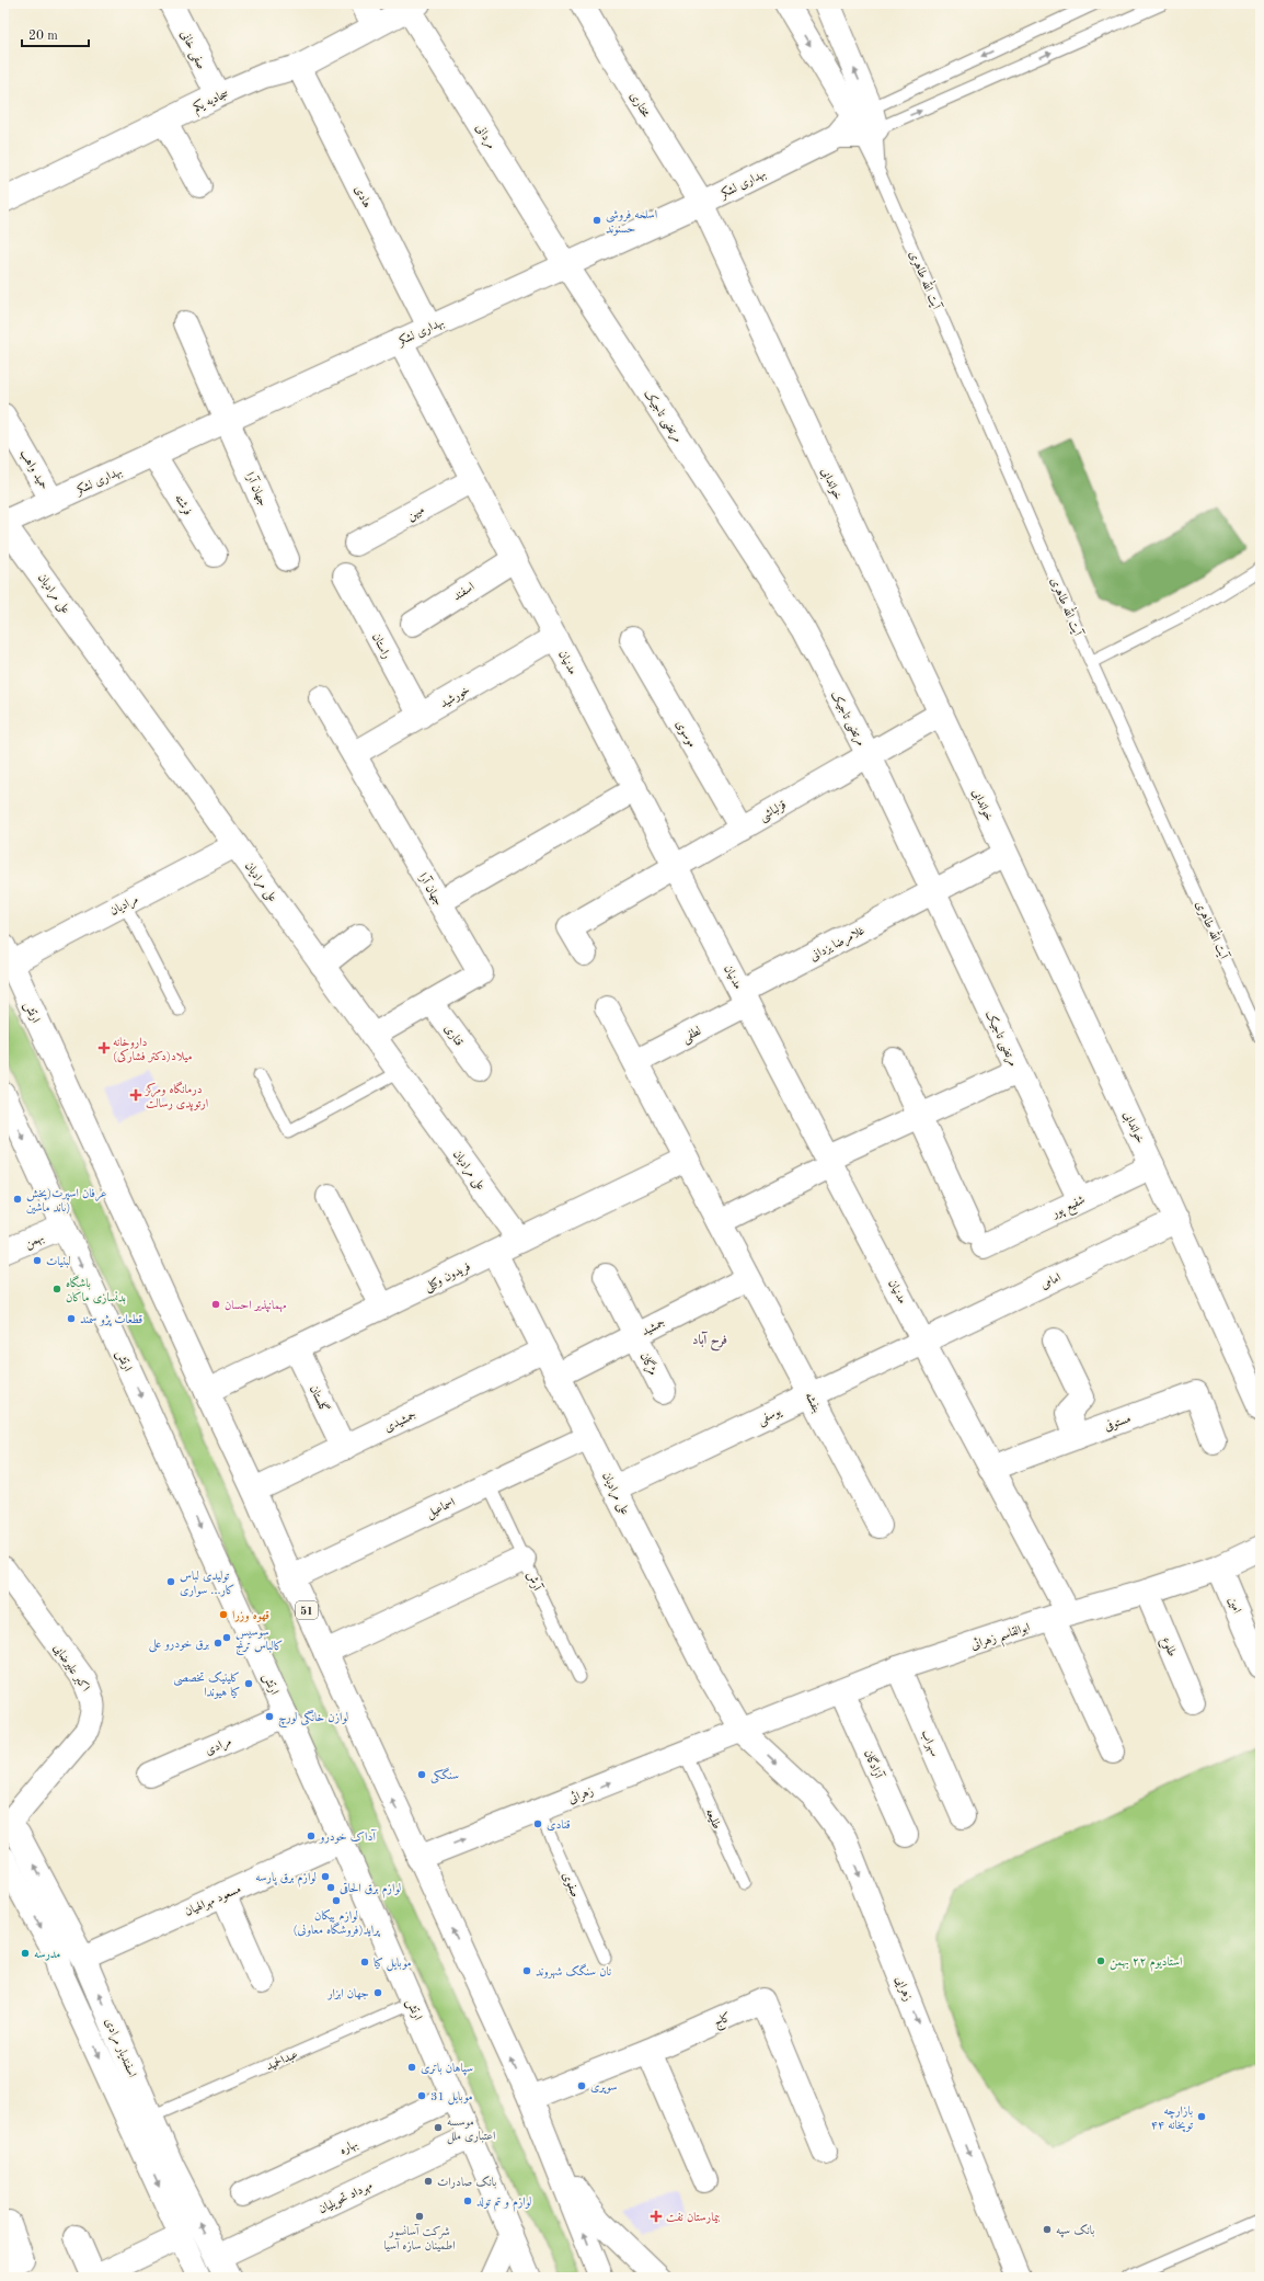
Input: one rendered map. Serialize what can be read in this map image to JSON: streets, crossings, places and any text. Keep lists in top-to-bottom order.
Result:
{
  "streets": {
    "street": [
      "صفی خانی",
      "سجادیه یکم",
      "مختاری",
      "مردانی",
      "بهداری لشکر",
      "هادی",
      "مرتضی تاجیک",
      "حمید واهب",
      "خواندابی",
      "جهان آرا",
      "فرشته",
      "میهن",
      "اسفند",
      "علی مرادیان",
      "راستان",
      "مدنیان",
      "خورشید",
      "موسوی",
      "قزلباشی",
      "مرادیان",
      "غلامرضا یزدانی",
      "ارتش",
      "لطفی",
      "قناری",
      "شفیع پور",
      "بهمن",
      "فریدون وکیلی",
      "امامی",
      "جمشید",
      "مژگان",
      "گلستان",
      "بنفشه",
      "یوسفی",
      "جمشیدی",
      "مستوفی",
      "اسماعیل",
      "امین",
      "51",
      "ابوالقاسم زهرائی",
      "طلوع",
      "اکبر علیرضایی",
      "سهراب",
      "مرادی",
      "آزادگان",
      "زهرائی",
      "مسعود مهرالهیان",
      "زهرایی",
      "کاج",
      "اسفندیار مرادی",
      "بهاره",
      "مهرداد تحویلیان"
    ],
    "lane": [
      "آیت الله طاهری",
      "آرش",
      "طلیعه",
      "صفوی",
      "عبدالحمید"
    ]
  },
  "crossings": [
    ["صفی خانی", "سجادیه یکم"],
    ["سجادیه یکم", "مردانی"],
    ["سجادیه یکم", "هادی"],
    ["مختاری", "بهداری لشکر"],
    ["مختاری", "خواندابی"],
    ["مردانی", "بهداری لشکر"],
    ["مردانی", "مرتضی تاجیک"],
    ["بهداری لشکر", "هادی"],
    ["بهداری لشکر", "آیت الله طاهری"],
    ["بهداری لشکر", "مرتضی تاجیک"],
    ["بهداری لشکر", "حمید واهب"],
    ["بهداری لشکر", "خواندابی"],
    ["بهداری لشکر", "جهان آرا"],
    ["بهداری لشکر", "فرشته"],
    ["بهداری لشکر", "علی مرادیان"],
    ["بهداری لشکر", "مدنیان"],
    ["مرتضی تاجیک", "قزلباشی"],
    ["مرتضی تاجیک", "غلامرضا یزدانی"],
    ["مرتضی تاجیک", "شفیع پور"],
    ["خواندابی", "قزلباشی"],
    ["خواندابی", "غلامرضا یزدانی"],
    ["خواندابی", "شفیع پور"],
    ["خواندابی", "امامی"],
    ["جهان آرا", "علی مرادیان"],
    ["جهان آرا", "خورشید"],
    ["جهان آرا", "قناری"],
    ["میهن", "مدنیان"],
    ["اسفند", "مدنیان"],
    ["علی مرادیان", "مرادیان"],
    ["علی مرادیان", "فریدون وکیلی"],
    ["علی مرادیان", "جمشید"],
    ["علی مرادیان", "یوسفی"],
    ["علی مرادیان", "جمشیدی"],
    ["علی مرادیان", "اسماعیل"],
    ["علی مرادیان", "ابوالقاسم زهرائی"],
    ["علی مرادیان", "زهرائی"],
    ["علی مرادیان", "زهرایی"],
    ["راستان", "خورشید"],
    ["مدنیان", "خورشید"],
    ["مدنیان", "قزلباشی"],
    ["مدنیان", "غلامرضا یزدانی"],
    ["مدنیان", "لطفی"],
    ["مدنیان", "امامی"],
    ["مدنیان", "یوسفی"],
    ["مدنیان", "مستوفی"],
    ["مدنیان", "ابوالقاسم زهرائی"],
    ["موسوی", "قزلباشی"],
    ["مرادیان", "ارتش"],
    ["غلامرضا یزدانی", "لطفی"],
    ["ارتش", "بهمن"],
    ["ارتش", "فریدون وکیلی"],
    ["ارتش", "جمشیدی"],
    ["ارتش", "اسماعیل"],
    ["ارتش", "مرادی"],
    ["ارتش", "زهرائی"],
    ["ارتش", "مسعود مهرالهیان"],
    ["ارتش", "کاج"],
    ["ارتش", "عبدالحمید"],
    ["ارتش", "بهاره"],
    ["ارتش", "مهرداد تحویلیان"],
    ["لطفی", "بنفشه"],
    ["فریدون وکیلی", "گلستان"],
    ["فریدون وکیلی", "بنفشه"],
    ["امامی", "یوسفی"],
    ["جمشید", "مژگان"],
    ["جمشید", "بنفشه"],
    ["گلستان", "جمشیدی"],
    ["بنفشه", "یوسفی"],
    ["اسماعیل", "آرش"],
    ["امین", "ابوالقاسم زهرائی"],
    ["ابوالقاسم زهرائی", "طلوع"],
    ["ابوالقاسم زهرائی", "سهراب"],
    ["ابوالقاسم زهرائی", "آزادگان"],
    ["ابوالقاسم زهرائی", "زهرائی"],
    ["ابوالقاسم زهرائی", "زهرایی"],
    ["اکبر علیرضایی", "اسفندیار مرادی"],
    ["زهرائی", "طلیعه"],
    ["زهرائی", "صفوی"],
    ["زهرائی", "زهرایی"],
    ["مسعود مهرالهیان", "اسفندیار مرادی"],
    ["اسفندیار مرادی", "عبدالحمید"],
    ["اسفندیار مرادی", "مهرداد تحویلیان"]
  ],
  "one_way": ["زهرائی", "زهرایی"],
  "districts": ["فرح آباد"],
  "places": {
    "other": [
      "اسلحه فروشی حسنوند",
      "عرفان اسپرت(پخش باند ماشین)",
      "لبنیات",
      "باشگاه بدنسازی ماکان",
      "مهمانپذیر احسان",
      "قطعات پژو سمند",
      "تولیدی لباس کار... سواری",
      "قهوه وزرا",
      "سوسیس کالباس ترنج",
      "برق خودرو علی",
      "کلینیک تخصصی کیا هیوندا",
      "لوازن خانگی لورچ",
      "سنگکی",
      "قنادی",
      "آداک خودرو",
      "لوازم برق پارسه",
      "لوازم برق الحاقی",
      "لوازم پیکان پراید(فروشگاه معاونی)",
      "مدرسه",
      "استادیوم ۲۲ بهمن",
      "موبایل کیا",
      "نان سنگک شهروند",
      "جهان ابزار",
      "سپاهان باتری",
      "سوپری",
      "موبایل 31",
      "بازارچه توپخانه ۴۴",
      "موسسه اعتباری ملل",
      "بانک صادرات",
      "لوازم و تم تولد",
      "شرکت آسانسور اطمینان سازه آسیا",
      "بانک سپه"
    ],
    "health": ["داروخانه میلاد(دکتر فشارکی)", "درمانگاه ومرکز ارتوپدی رسالت", "بیمارستان نفت"]
  },
  "scale_bar": "20 m"
}
